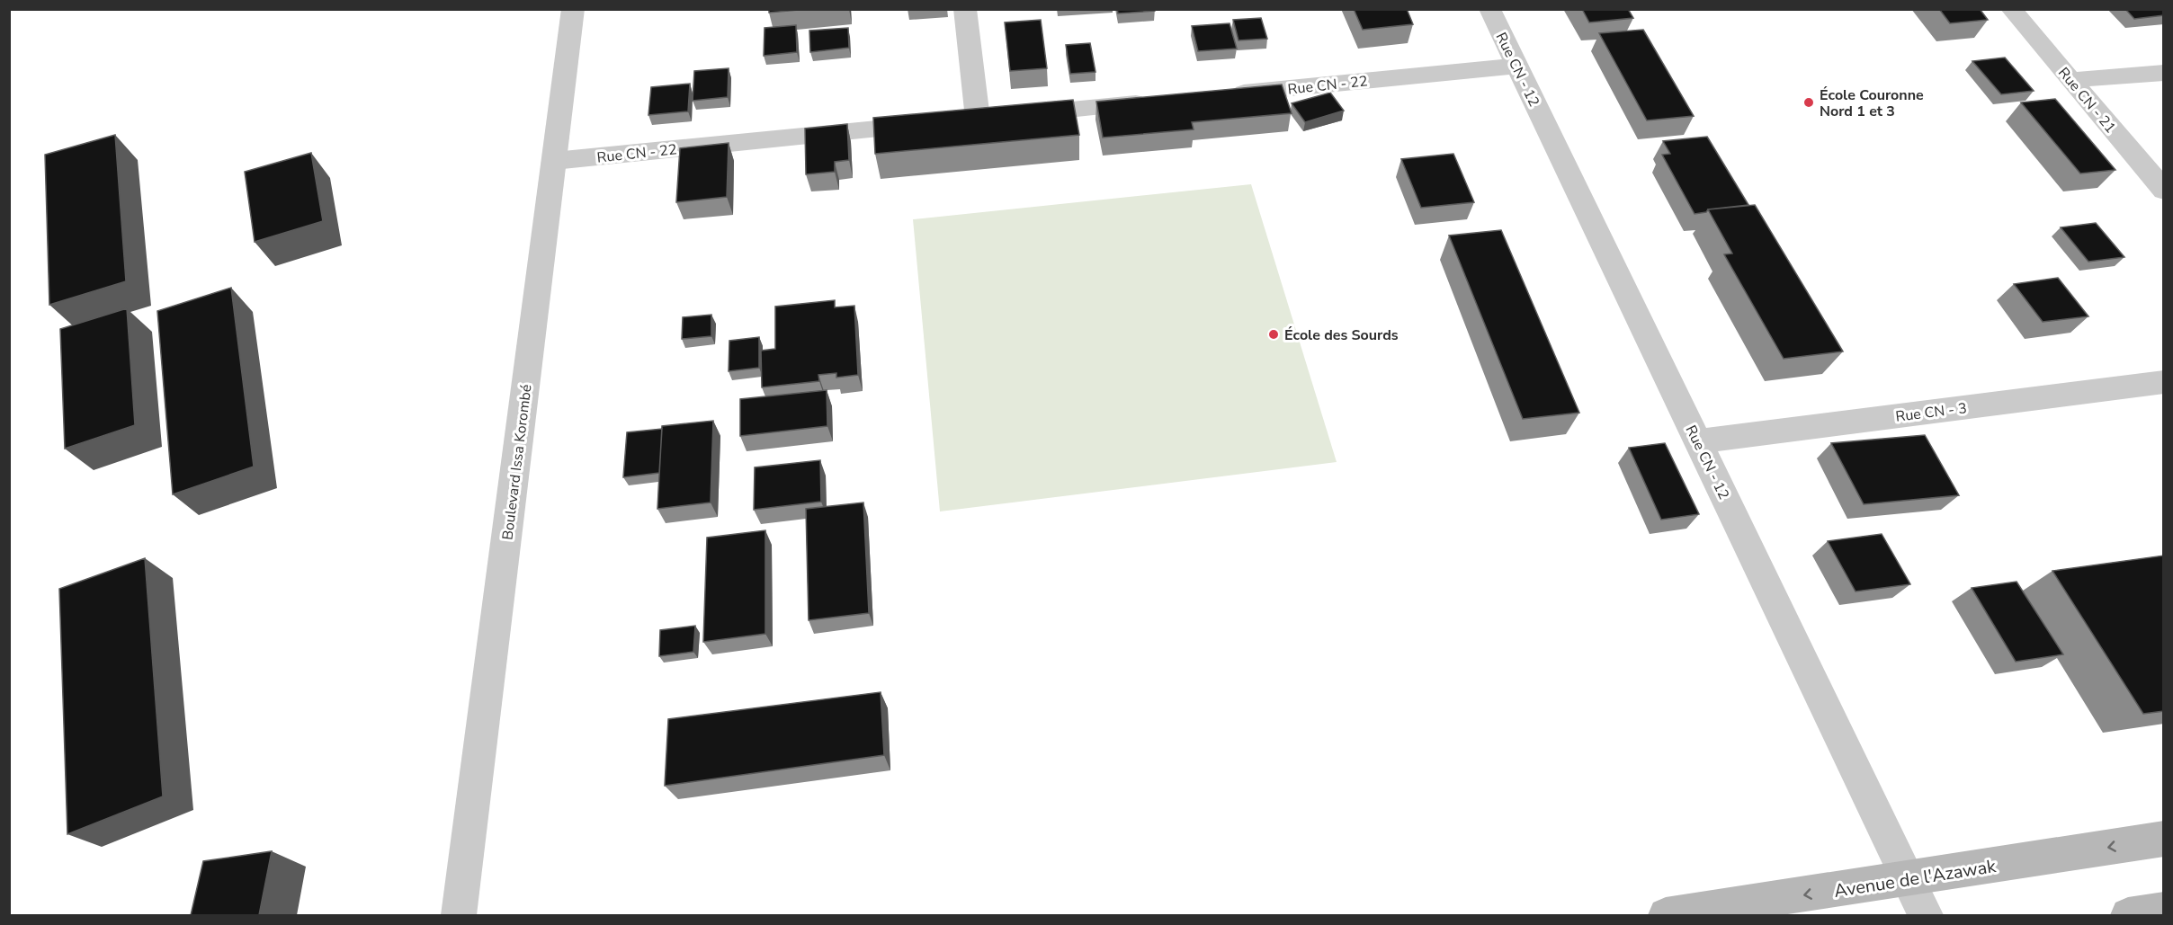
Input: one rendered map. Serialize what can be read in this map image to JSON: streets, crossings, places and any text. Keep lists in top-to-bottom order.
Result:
{
  "streets": {
    "main road": ["Avenue de l'Azawak"],
    "street": [
      "Rue CN - 12",
      "Rue CN - 22",
      "Rue CN - 21",
      "Rue CN - 3",
      "Boulevard Issa Korombé"
    ]
  },
  "crossings": [
    ["Rue CN - 12", "Rue CN - 22"],
    ["Rue CN - 12", "Rue CN - 3"],
    ["Rue CN - 12", "Avenue de l'Azawak"],
    ["Rue CN - 22", "Boulevard Issa Korombé"]
  ],
  "one_way": ["Avenue de l'Azawak"],
  "places": ["École Couronne Nord 1 et 3", "École des Sourds"]
}
